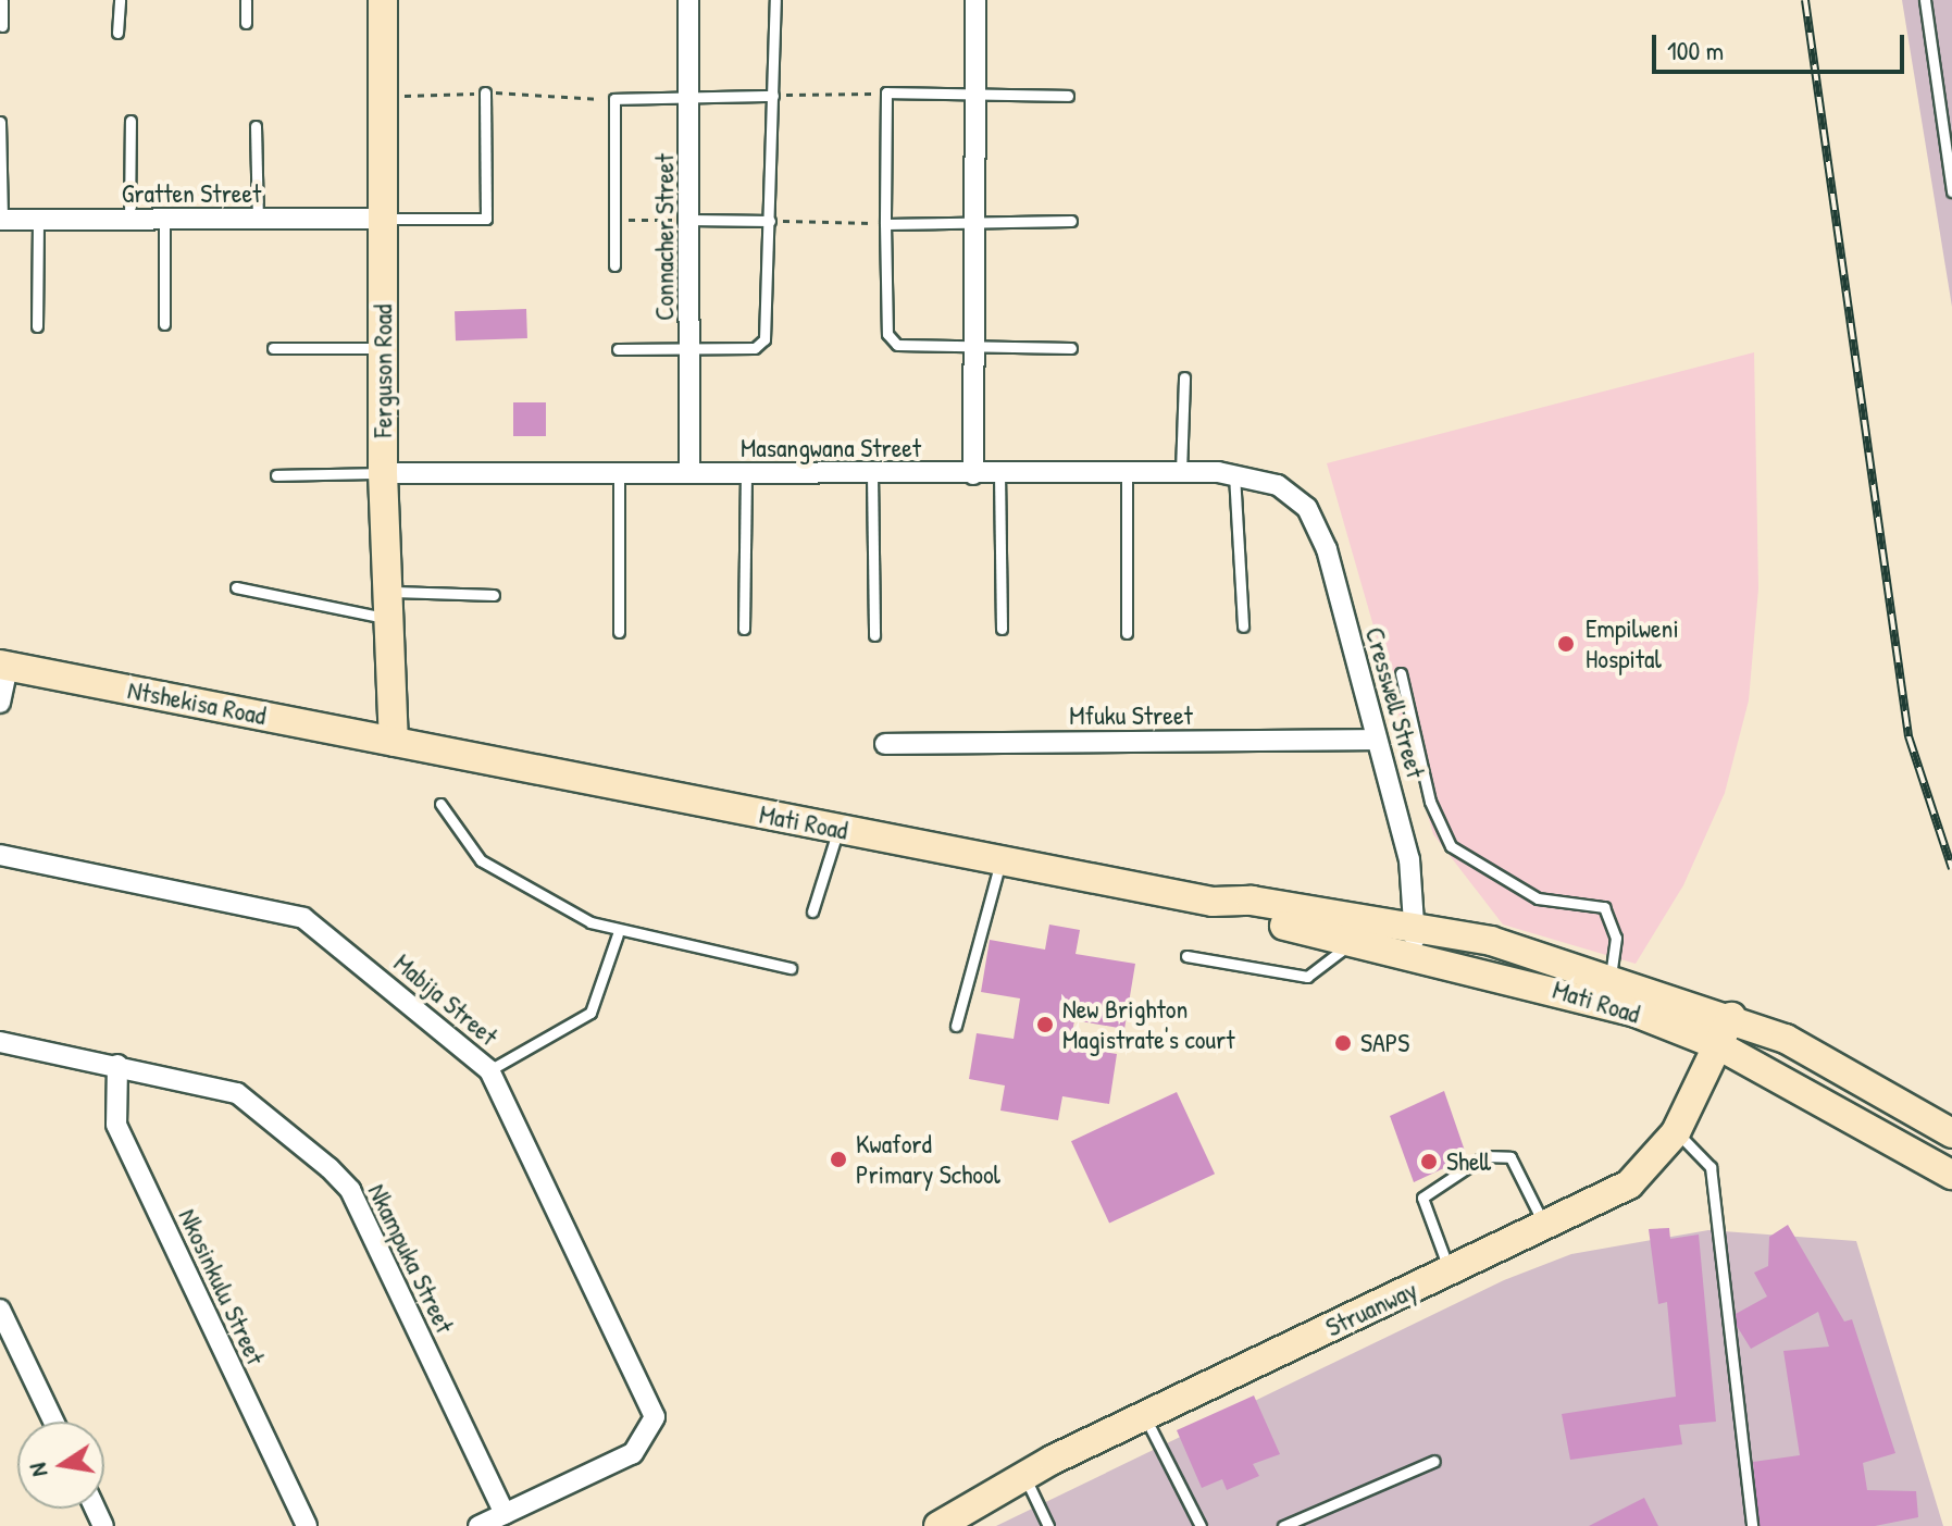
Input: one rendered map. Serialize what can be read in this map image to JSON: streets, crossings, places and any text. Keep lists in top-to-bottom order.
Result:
{
  "streets": {
    "street": [
      "Gratten Street",
      "Connacher Street",
      "Ferguson Road",
      "Masangwana Street",
      "Ntshekisa Road",
      "Cresswell Street",
      "Mfuku Street",
      "Mati Road",
      "Mabija Street",
      "Nkampuka Street",
      "Nkosinkulu Street",
      "Struanway"
    ]
  },
  "crossings": [
    ["Gratten Street", "Ferguson Road"],
    ["Connacher Street", "Masangwana Street"],
    ["Ferguson Road", "Masangwana Street"],
    ["Ferguson Road", "Ntshekisa Road"],
    ["Ferguson Road", "Mati Road"],
    ["Masangwana Street", "Cresswell Street"],
    ["Ntshekisa Road", "Mati Road"],
    ["Cresswell Street", "Mfuku Street"],
    ["Cresswell Street", "Mati Road"],
    ["Mati Road", "Struanway"],
    ["Mabija Street", "Nkampuka Street"],
    ["Nkampuka Street", "Nkosinkulu Street"]
  ],
  "places": [
    "Empilweni Hospital",
    "New Brighton Magistrate's court",
    "SAPS",
    "Kwaford Primary School",
    "Shell"
  ],
  "scale_bar": "100 m",
  "north": "left"
}
